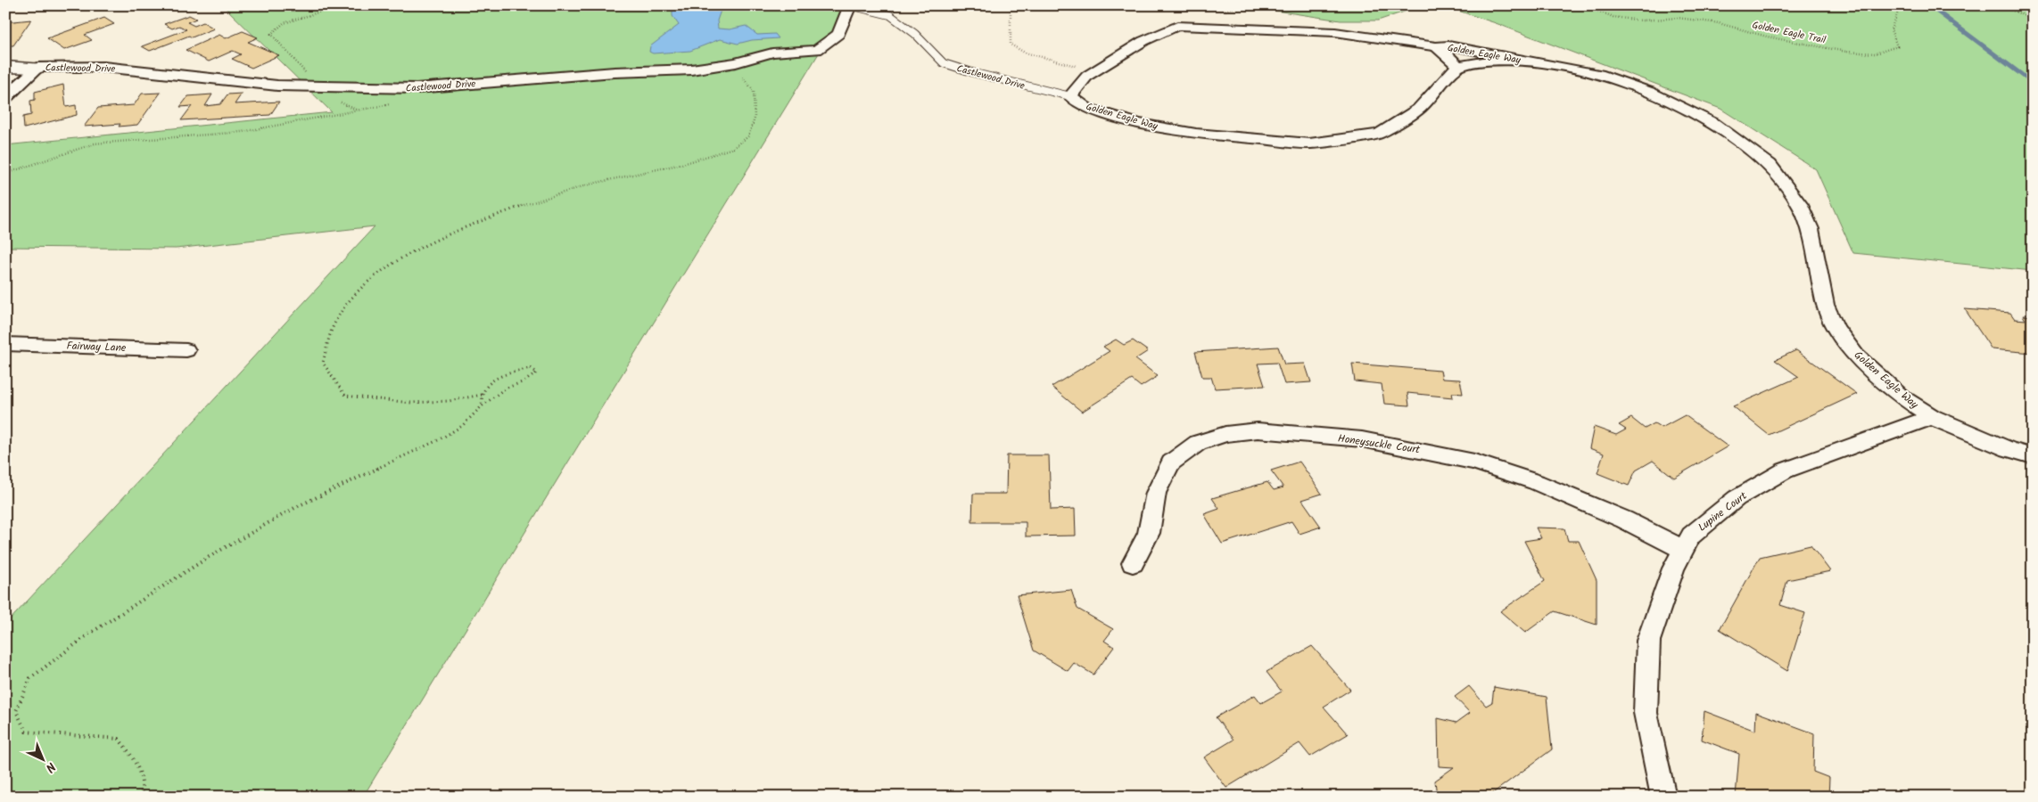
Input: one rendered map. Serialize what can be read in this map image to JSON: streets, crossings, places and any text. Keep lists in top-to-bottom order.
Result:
{
  "streets": {
    "street": [
      "Golden Eagle Way",
      "Castlewood Drive",
      "Fairway Lane",
      "Honeysuckle Court",
      "Lupine Court"
    ],
    "path": ["Golden Eagle Trail"]
  },
  "crossings": [
    ["Golden Eagle Way", "Castlewood Drive"],
    ["Golden Eagle Way", "Lupine Court"],
    ["Honeysuckle Court", "Lupine Court"]
  ],
  "north": "bottom right"
}
